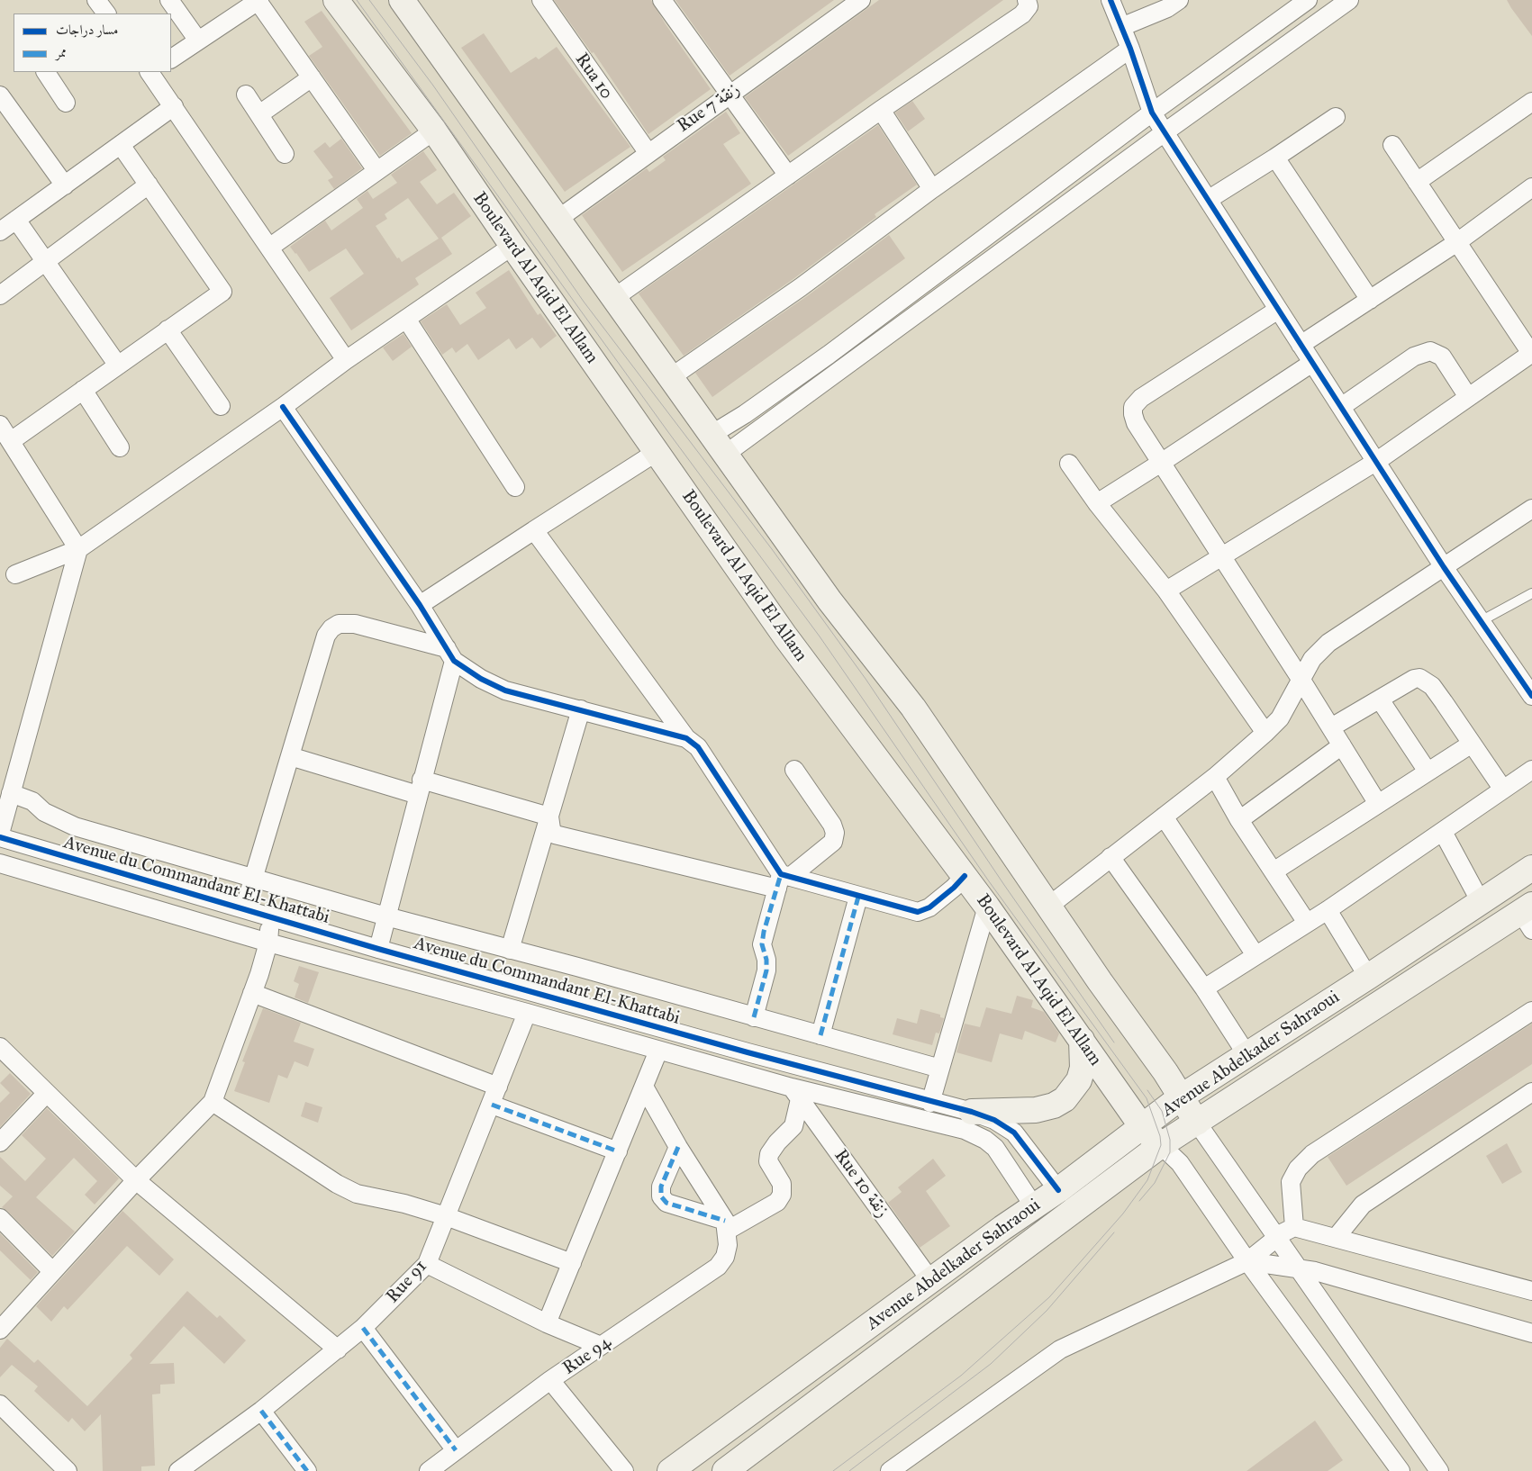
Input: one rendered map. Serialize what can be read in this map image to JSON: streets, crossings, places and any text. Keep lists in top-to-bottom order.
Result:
{
  "streets": {
    "main road": ["Boulevard Al Aqid El Allam", "Avenue Abdelkader Sahraoui"],
    "street": [
      "Rua 10",
      "Rue 7 زنقة",
      "Avenue du Commandant El-Khattabi",
      "Rue 10 زنقة",
      "Rue 91",
      "Rue 94"
    ]
  },
  "crossings": [
    ["Rua 10", "Rue 7 زنقة"],
    ["Boulevard Al Aqid El Allam", "Avenue Abdelkader Sahraoui"],
    ["Avenue du Commandant El-Khattabi", "Avenue Abdelkader Sahraoui"],
    ["Avenue du Commandant El-Khattabi", "Rue 10 زنقة"],
    ["Avenue du Commandant El-Khattabi", "Rue 91"],
    ["Avenue Abdelkader Sahraoui", "Rue 10 زنقة"]
  ],
  "legend": ["مسار دراجات", "ممر"]
}
